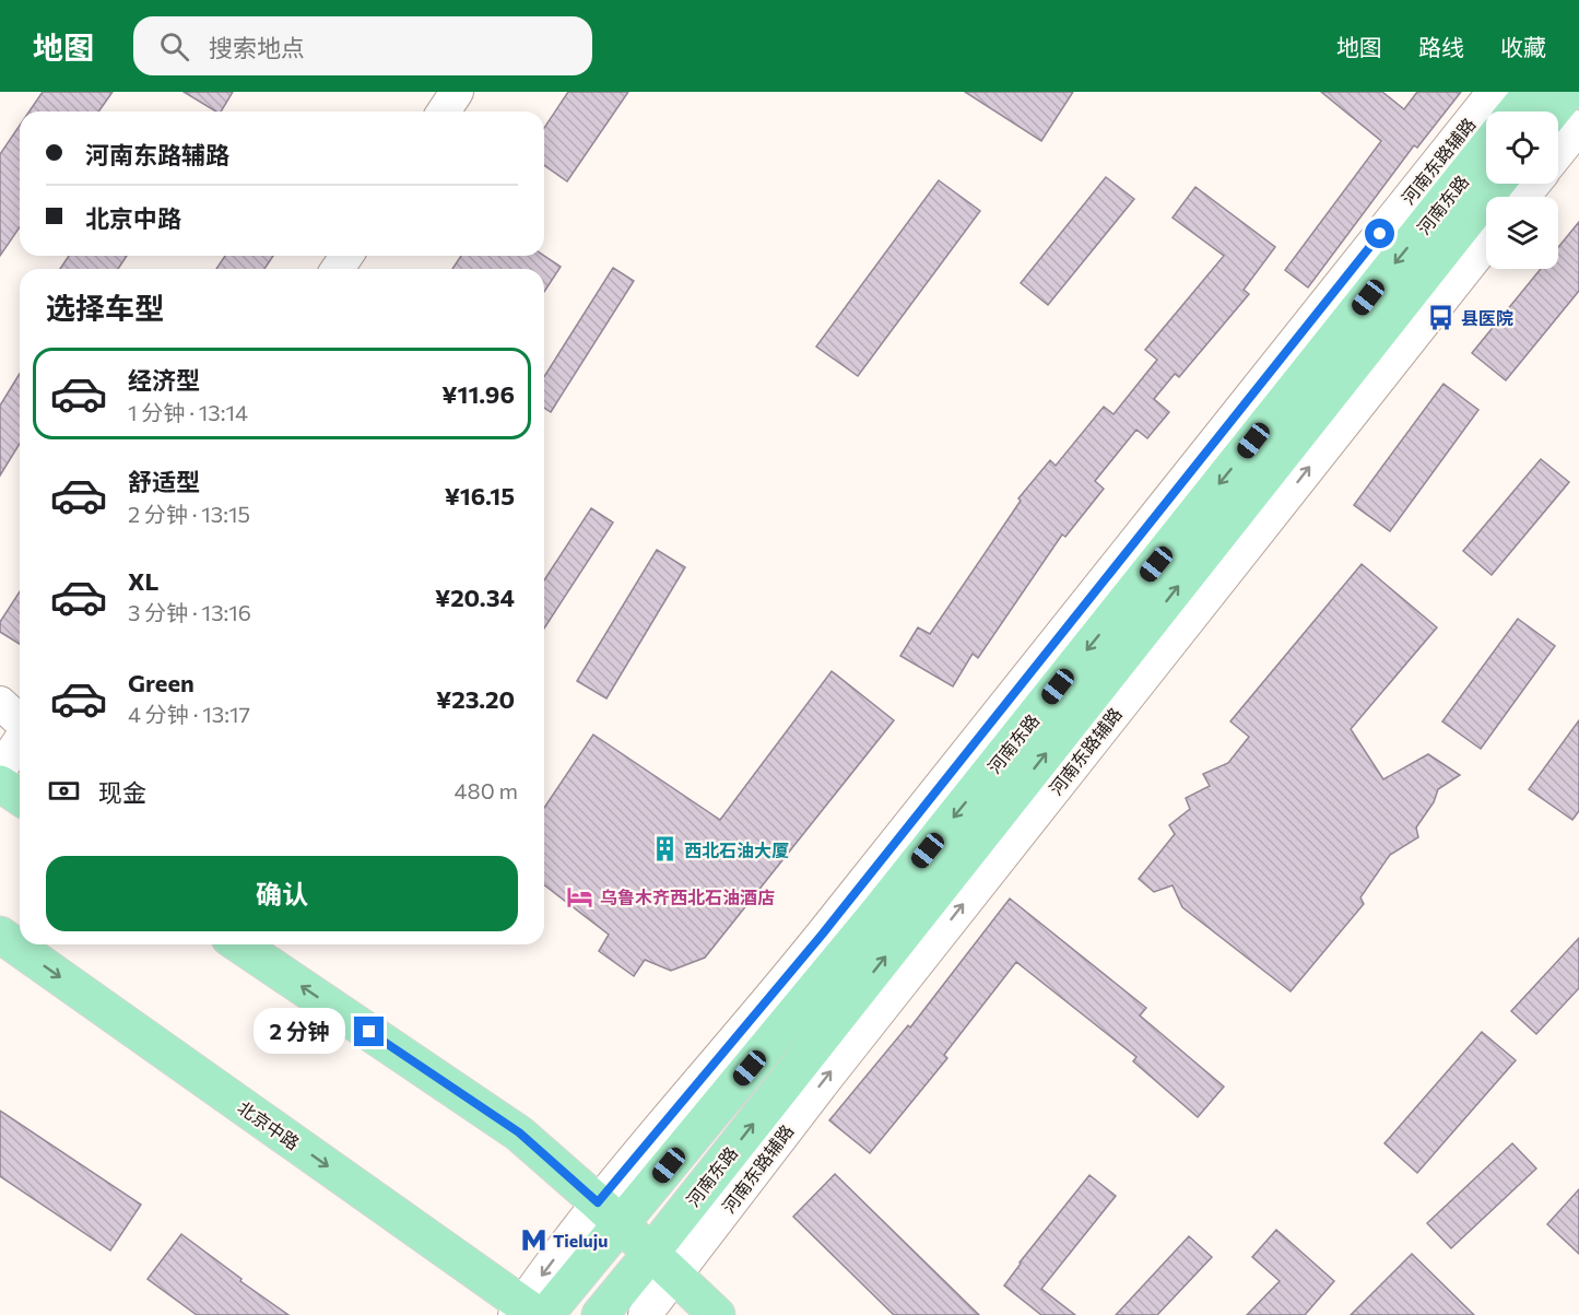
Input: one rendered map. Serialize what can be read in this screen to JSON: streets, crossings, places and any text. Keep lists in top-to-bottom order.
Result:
{
  "streets": {
    "main road": ["河南东路", "北京中路"],
    "street": ["河南东路辅路"]
  },
  "crossings": [
    ["河南东路辅路", "河南东路"],
    ["河南东路", "北京中路"]
  ],
  "places": {
    "bus stop": ["县医院"],
    "building": ["西北石油大厦"],
    "hotel": ["乌鲁木齐西北石油酒店"],
    "metro station": ["Tieluju"]
  },
  "page": {
    "header": "地图",
    "search": "搜索地点",
    "nav": ["地图", "路线", "收藏"],
    "banner": ["河南东路辅路", "北京中路"],
    "heading": "选择车型",
    "list": [
      {
        "name": "经济型",
        "note": "1 分钟 · 13:14",
        "value": "¥11.96"
      },
      {
        "name": "舒适型",
        "note": "2 分钟 · 13:15",
        "value": "¥16.15"
      },
      {
        "name": "XL",
        "note": "3 分钟 · 13:16",
        "value": "¥20.34"
      },
      {
        "name": "Green",
        "note": "4 分钟 · 13:17",
        "value": "¥23.20"
      }
    ],
    "pay": ["现金", "480 m"],
    "buttons": "确认",
    "bubble": "2 分钟"
  }
}
